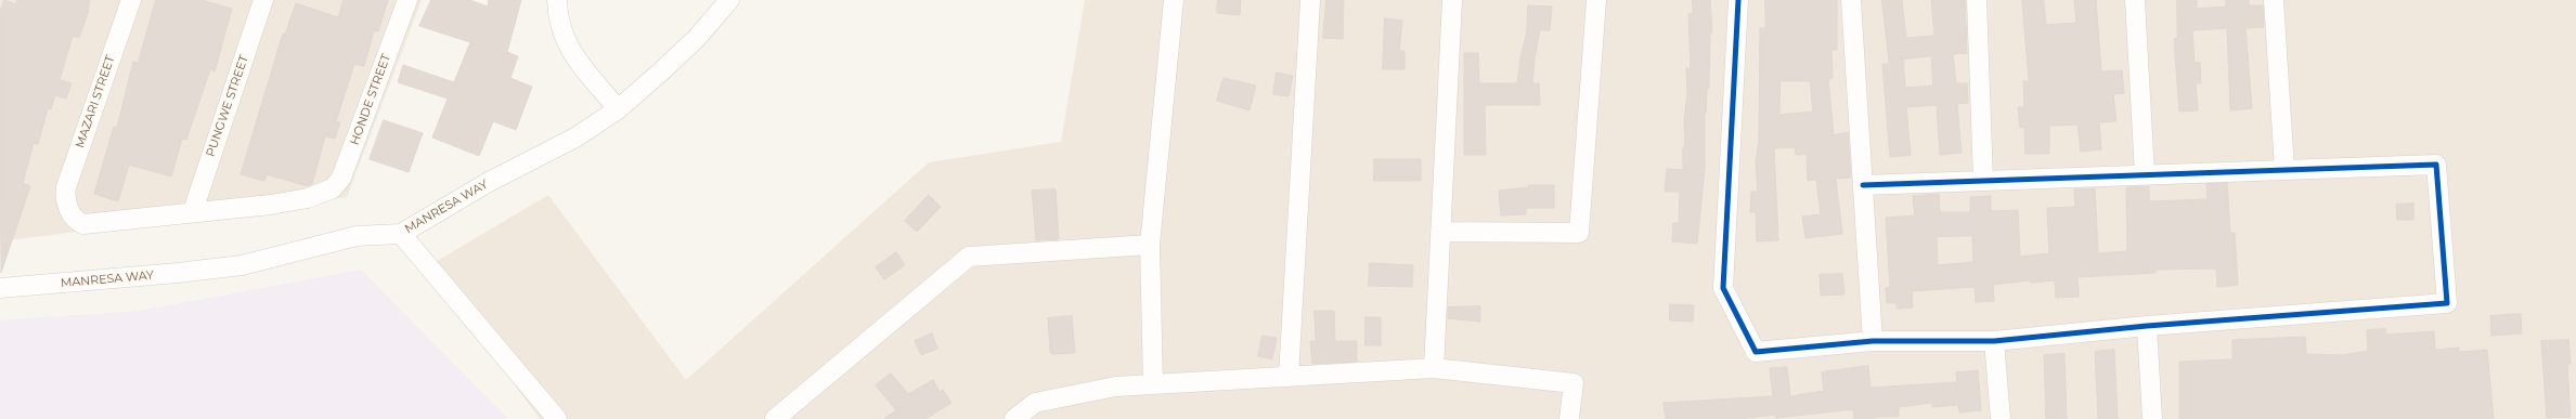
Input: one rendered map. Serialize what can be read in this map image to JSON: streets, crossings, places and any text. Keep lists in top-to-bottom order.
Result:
{
  "streets": {
    "street": [
      "HONDE STREET",
      "MAZARI STREET",
      "PUNGWE STREET",
      "MANRESA WAY"
    ]
  },
  "crossings": [
    ["HONDE STREET", "MAZARI STREET"],
    ["HONDE STREET", "PUNGWE STREET"],
    ["MAZARI STREET", "PUNGWE STREET"]
  ]
}
